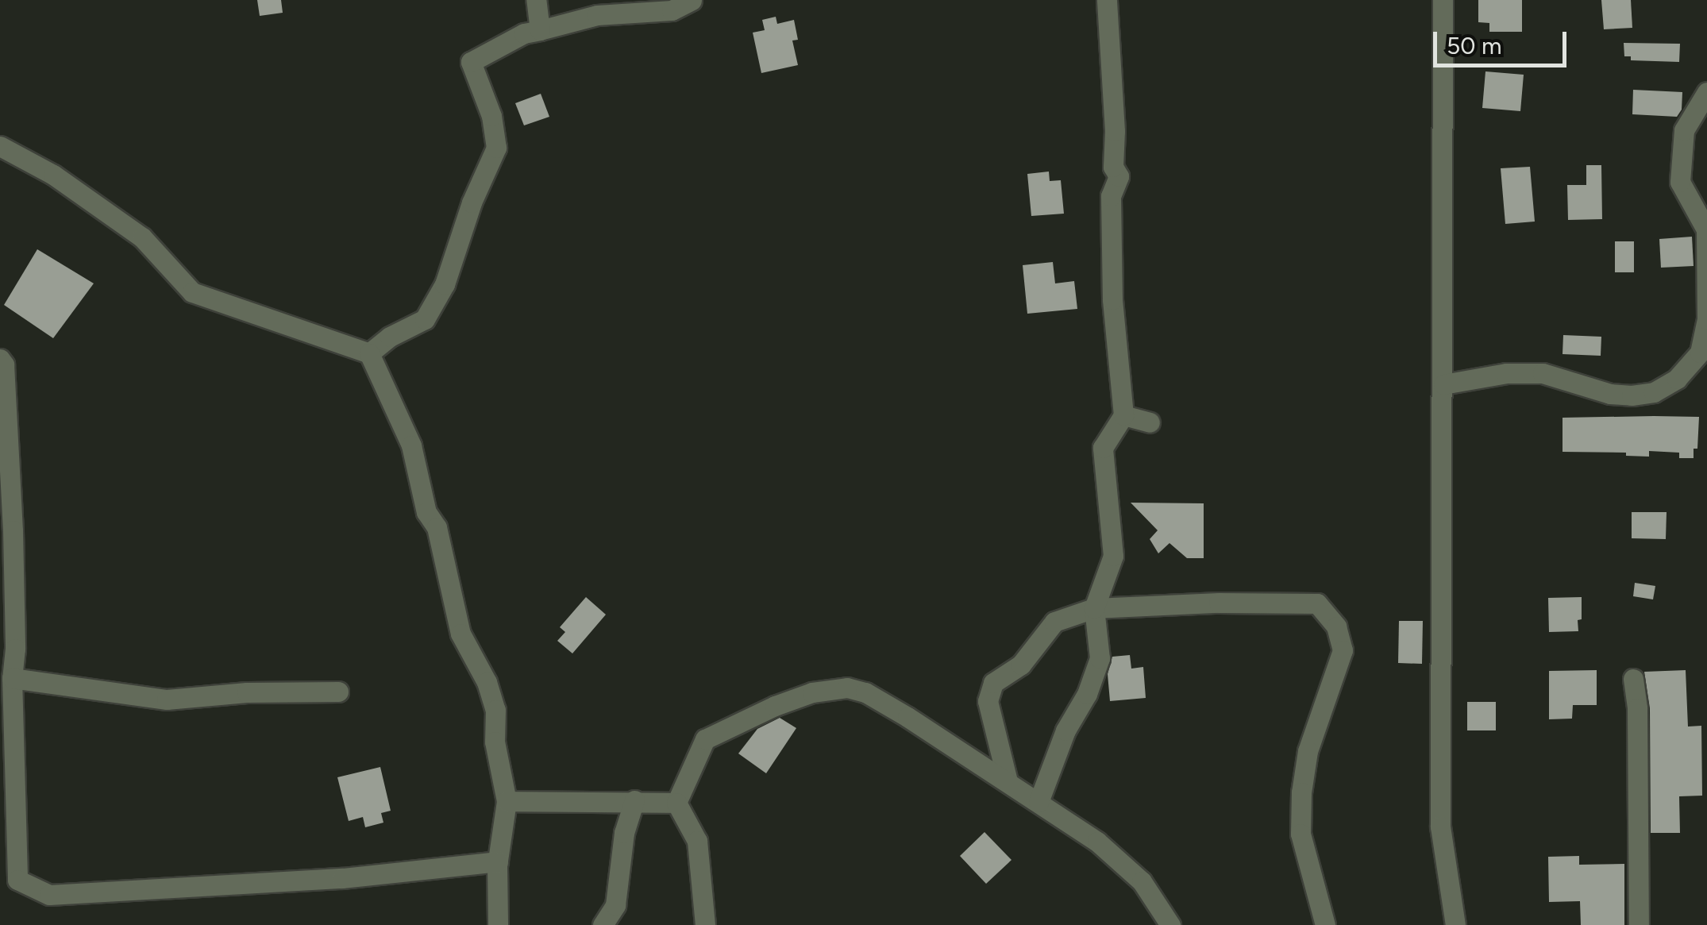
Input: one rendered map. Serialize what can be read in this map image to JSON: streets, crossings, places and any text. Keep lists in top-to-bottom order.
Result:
{
  "scale_bar": "50 m"
}
